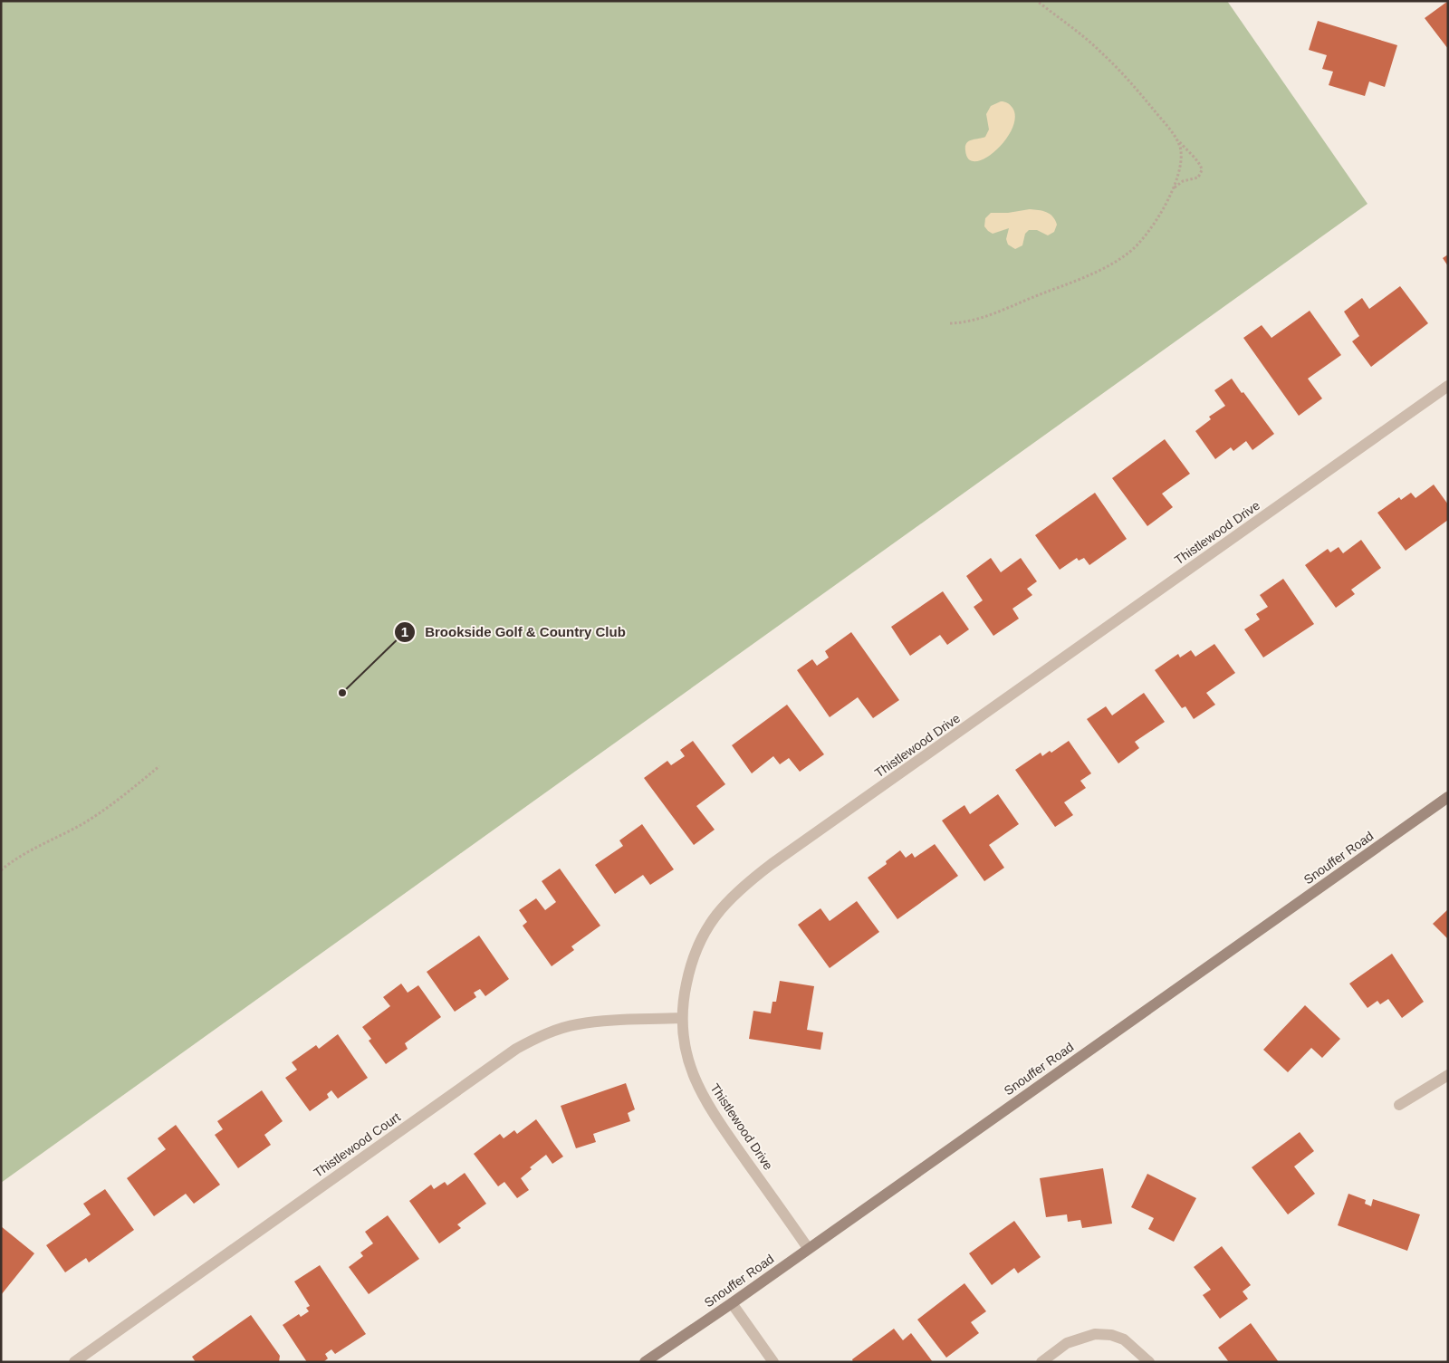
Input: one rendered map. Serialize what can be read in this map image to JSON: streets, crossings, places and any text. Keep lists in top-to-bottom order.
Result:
{
  "streets": {
    "main road": ["Snouffer Road"],
    "street": ["Thistlewood Drive", "Thistlewood Court"]
  },
  "crossings": [
    ["Thistlewood Drive", "Snouffer Road"],
    ["Thistlewood Drive", "Thistlewood Court"]
  ],
  "places": ["Brookside Golf & Country Club"]
}
